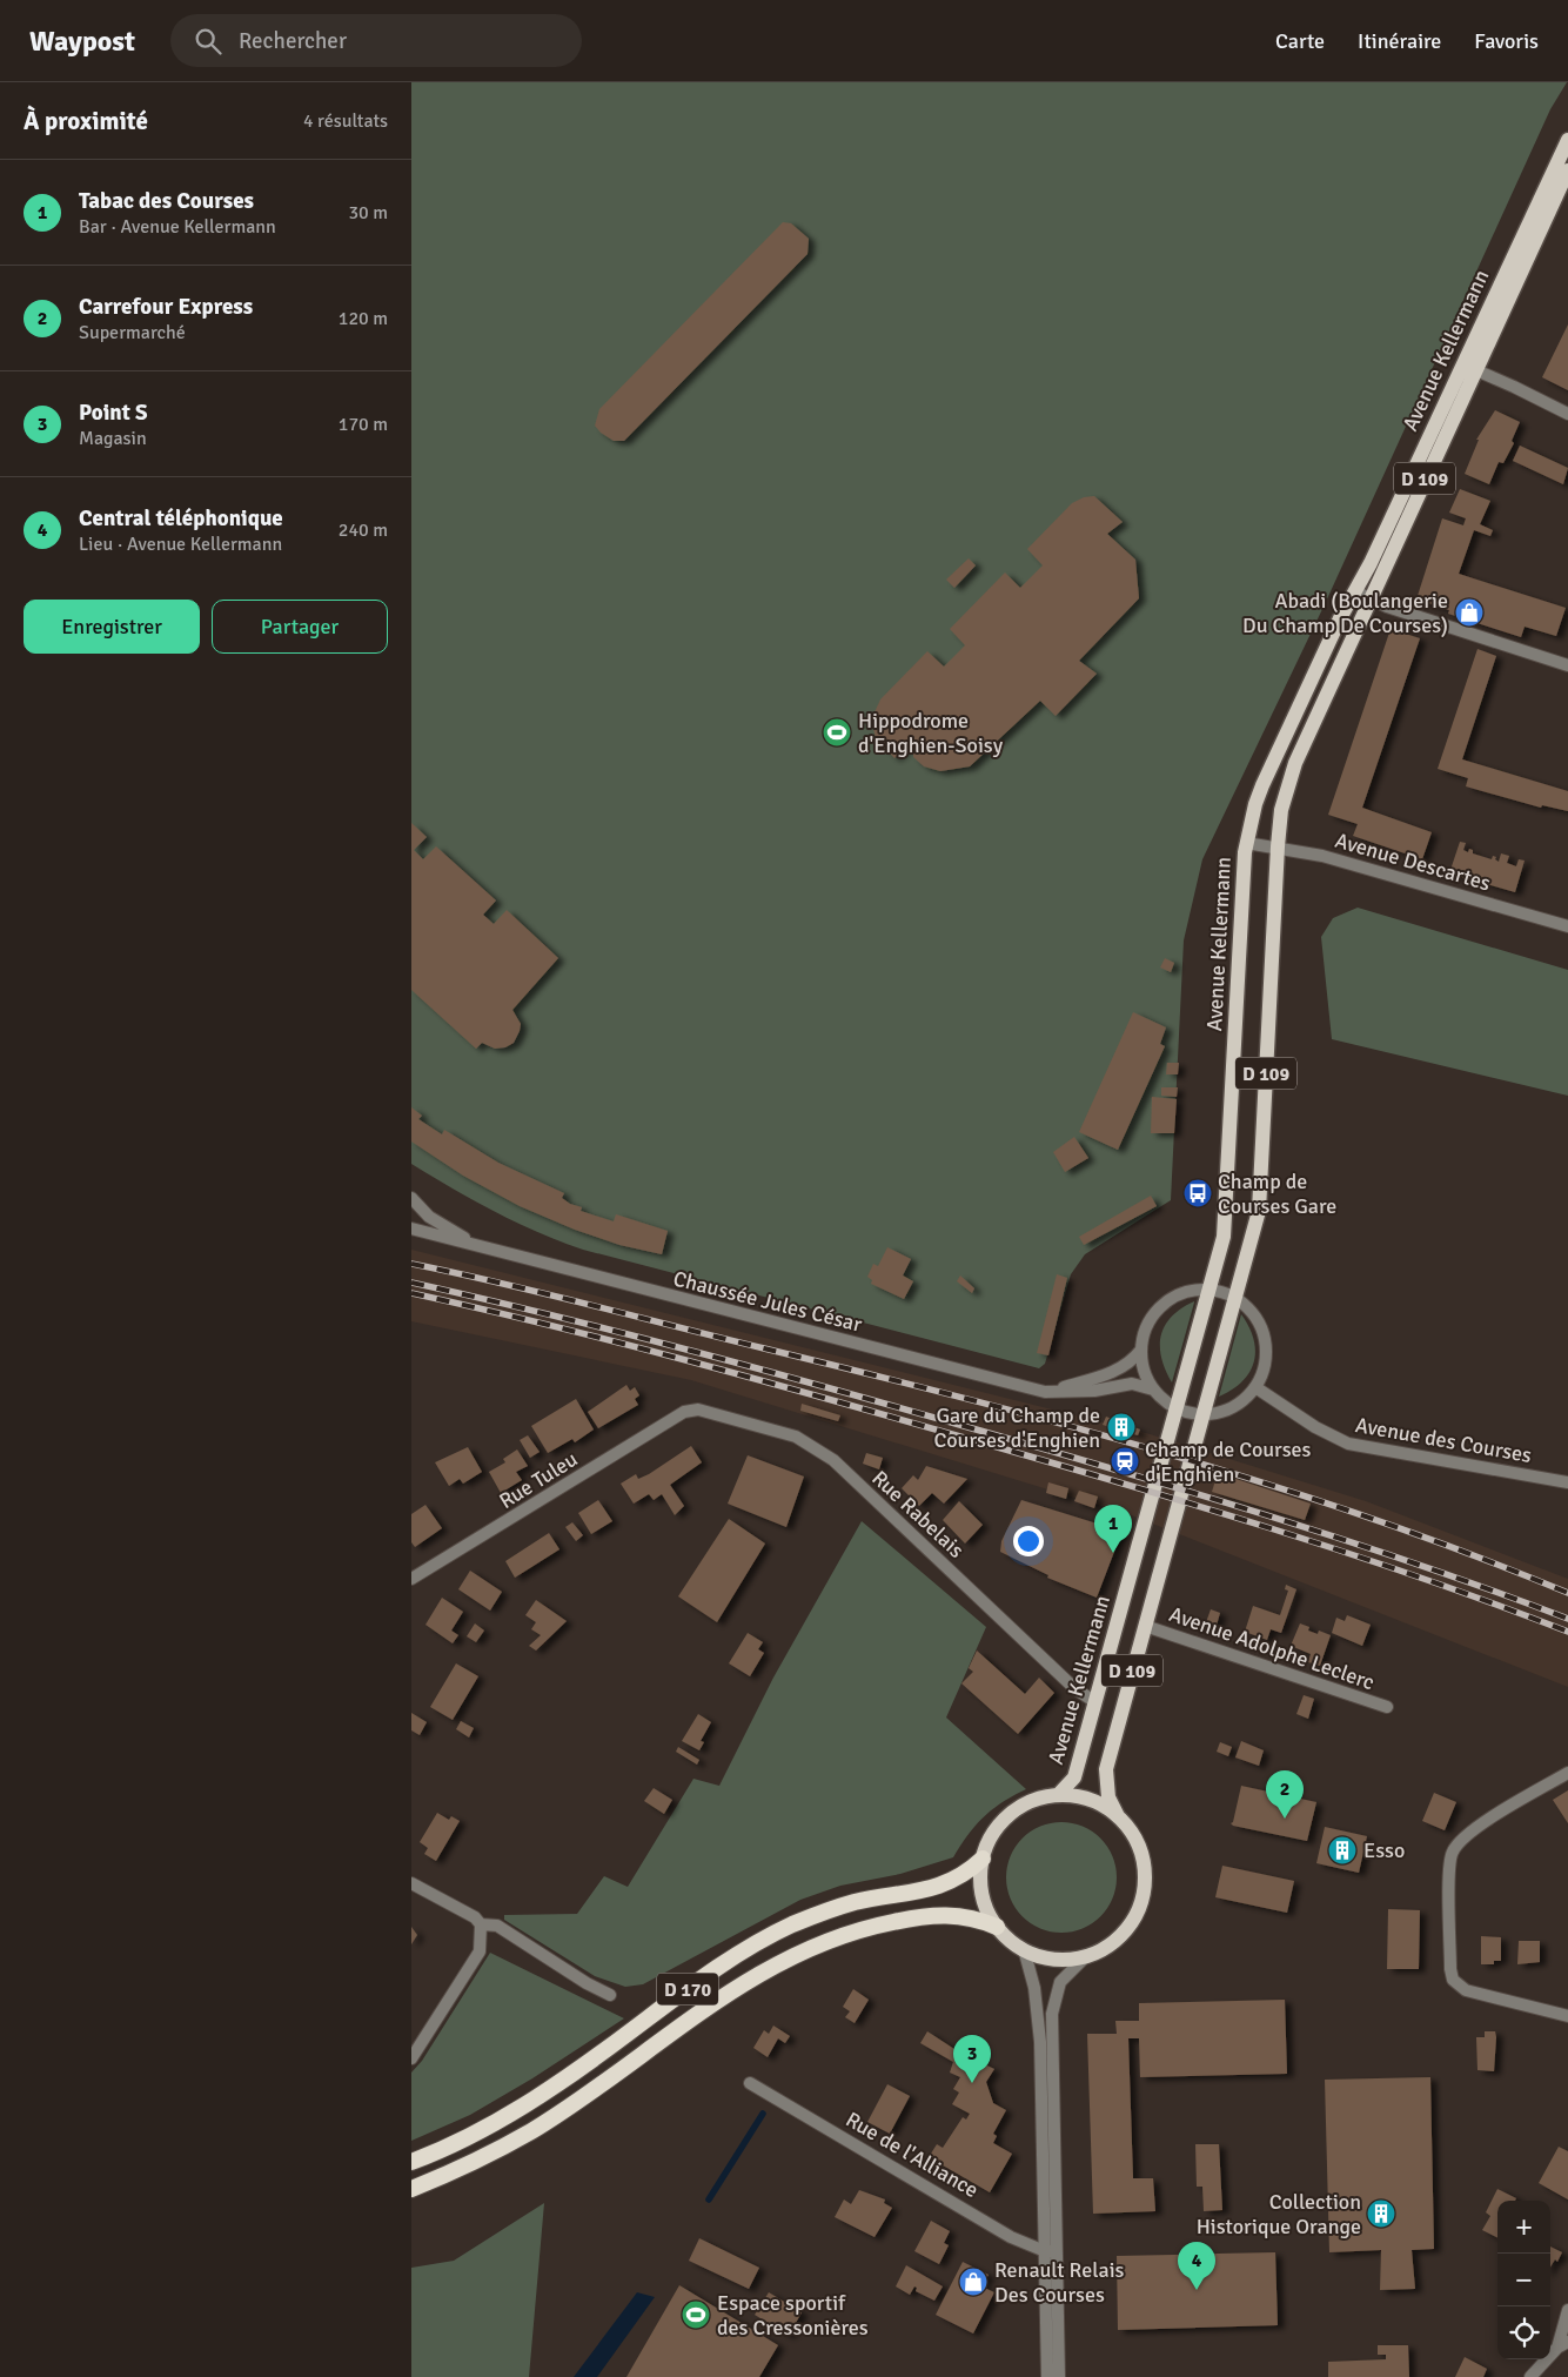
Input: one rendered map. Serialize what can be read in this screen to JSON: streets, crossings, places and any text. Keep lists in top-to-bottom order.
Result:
{
  "streets": {
    "highway": ["D 170"],
    "main road": ["Avenue Kellermann", "D 109"],
    "street": [
      "Avenue Descartes",
      "Chaussée Jules César",
      "Avenue des Courses",
      "Rue Tuleu",
      "Rue Rabelais",
      "Avenue Adolphe Leclerc",
      "Rue de l'Alliance"
    ]
  },
  "crossings": [
    ["Avenue Kellermann", "Avenue Descartes"],
    ["Avenue Kellermann", "Rue Rabelais"],
    ["Avenue Kellermann", "Avenue Adolphe Leclerc"],
    ["Avenue Kellermann", "D 170"],
    ["Rue Tuleu", "Rue Rabelais"]
  ],
  "places": {
    "shop": ["Abadi (Boulangerie Du Champ De Courses)", "Renault Relais Des Courses"],
    "sports": ["Hippodrome d'Enghien-Soisy", "Espace sportif des Cressonières"],
    "bus stop": ["Champ de Courses Gare"],
    "building": ["Gare du Champ de Courses d'Enghien", "Esso", "Collection Historique Orange"],
    "station": ["Champ de Courses d'Enghien"]
  },
  "page": {
    "header": "Waypost",
    "search": "Rechercher",
    "nav": ["Carte", "Itinéraire", "Favoris"],
    "heading": ["À proximité", "4 résultats"],
    "list": [
      {
        "mark": "1",
        "name": "Tabac des Courses",
        "note": "Bar · Avenue Kellermann",
        "value": "30 m"
      },
      {
        "mark": "2",
        "name": "Carrefour Express",
        "note": "Supermarché",
        "value": "120 m"
      },
      {
        "mark": "3",
        "name": "Point S",
        "note": "Magasin",
        "value": "170 m"
      },
      {
        "mark": "4",
        "name": "Central téléphonique",
        "note": "Lieu · Avenue Kellermann",
        "value": "240 m"
      }
    ],
    "buttons": ["Enregistrer", "Partager"],
    "pins": [
      "1",
      "2",
      "3",
      "4"
    ],
    "map_buttons": ["+", "−"]
  }
}
